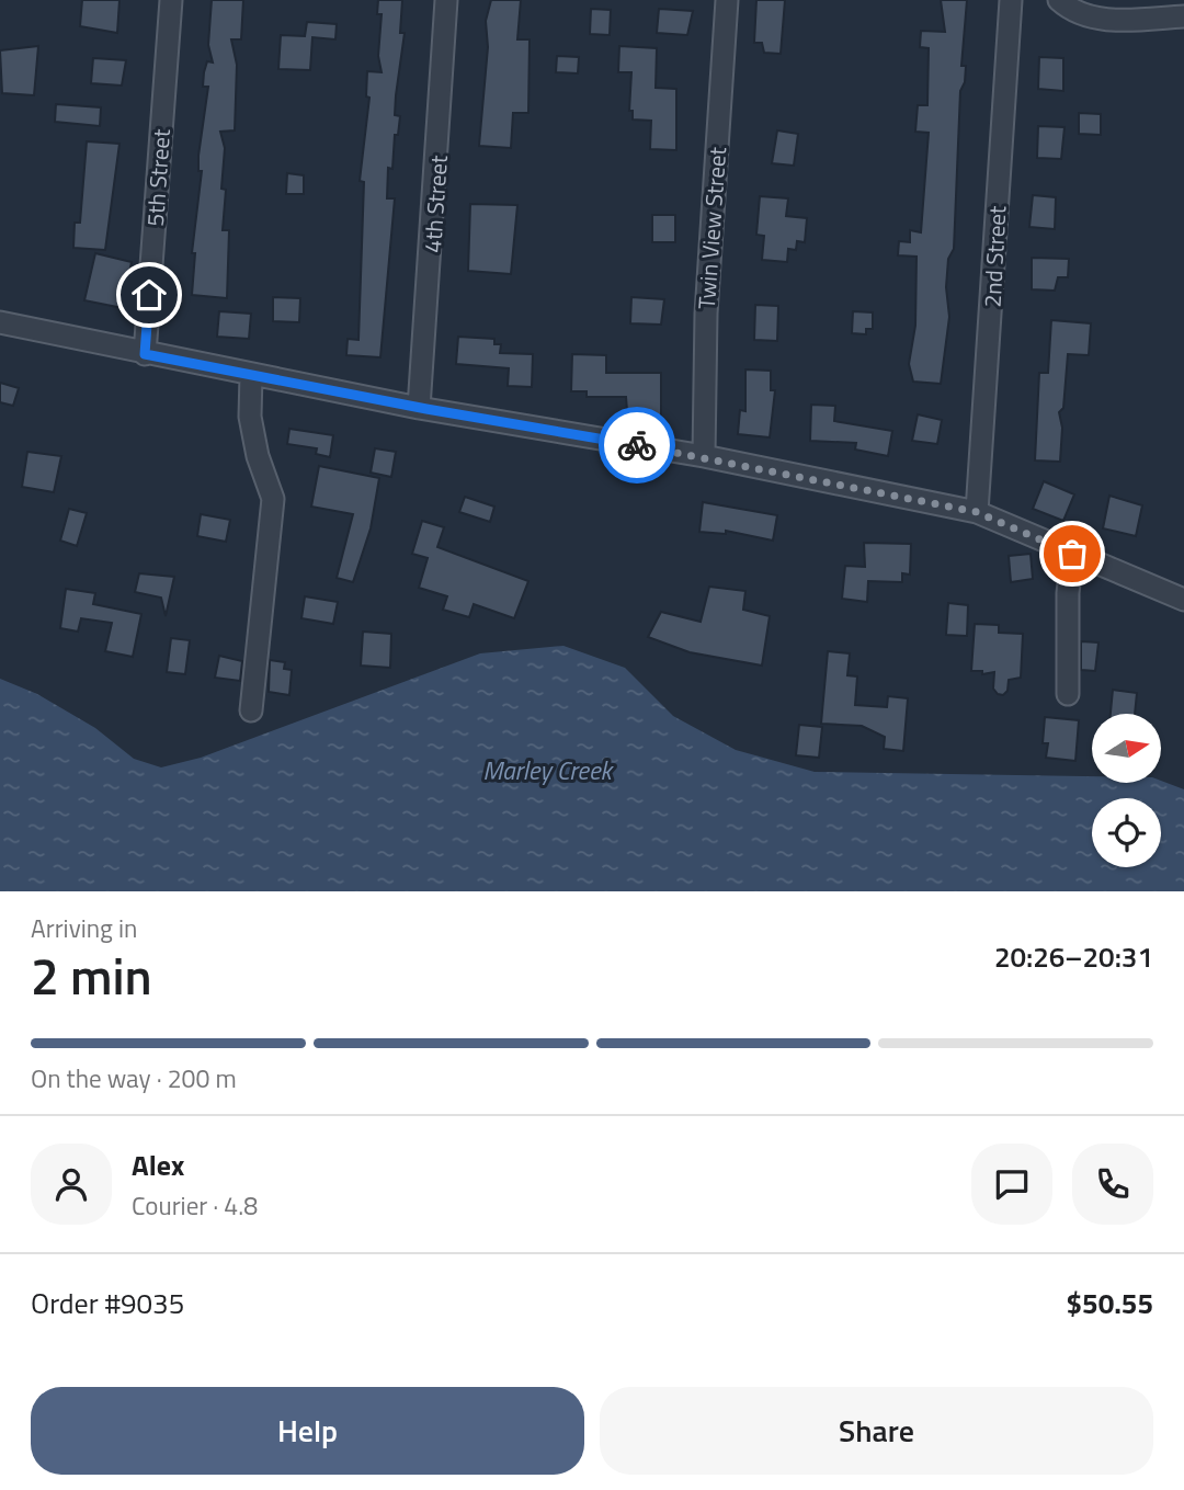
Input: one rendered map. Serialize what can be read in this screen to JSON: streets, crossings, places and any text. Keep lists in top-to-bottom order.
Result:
{
  "streets": {
    "street": [
      "5th Street",
      "4th Street",
      "Twin View Street",
      "2nd Street"
    ]
  },
  "water": ["Marley Creek"],
  "north": "right",
  "page": {
    "heading": ["2 min", "Arriving in", "20:26–20:31"],
    "panel": [
      "Alex",
      "Courier · 4.8",
      "Order #9035",
      "$50.55"
    ],
    "bar": "On the way · 200 m",
    "buttons": ["Help", "Share"]
  }
}
